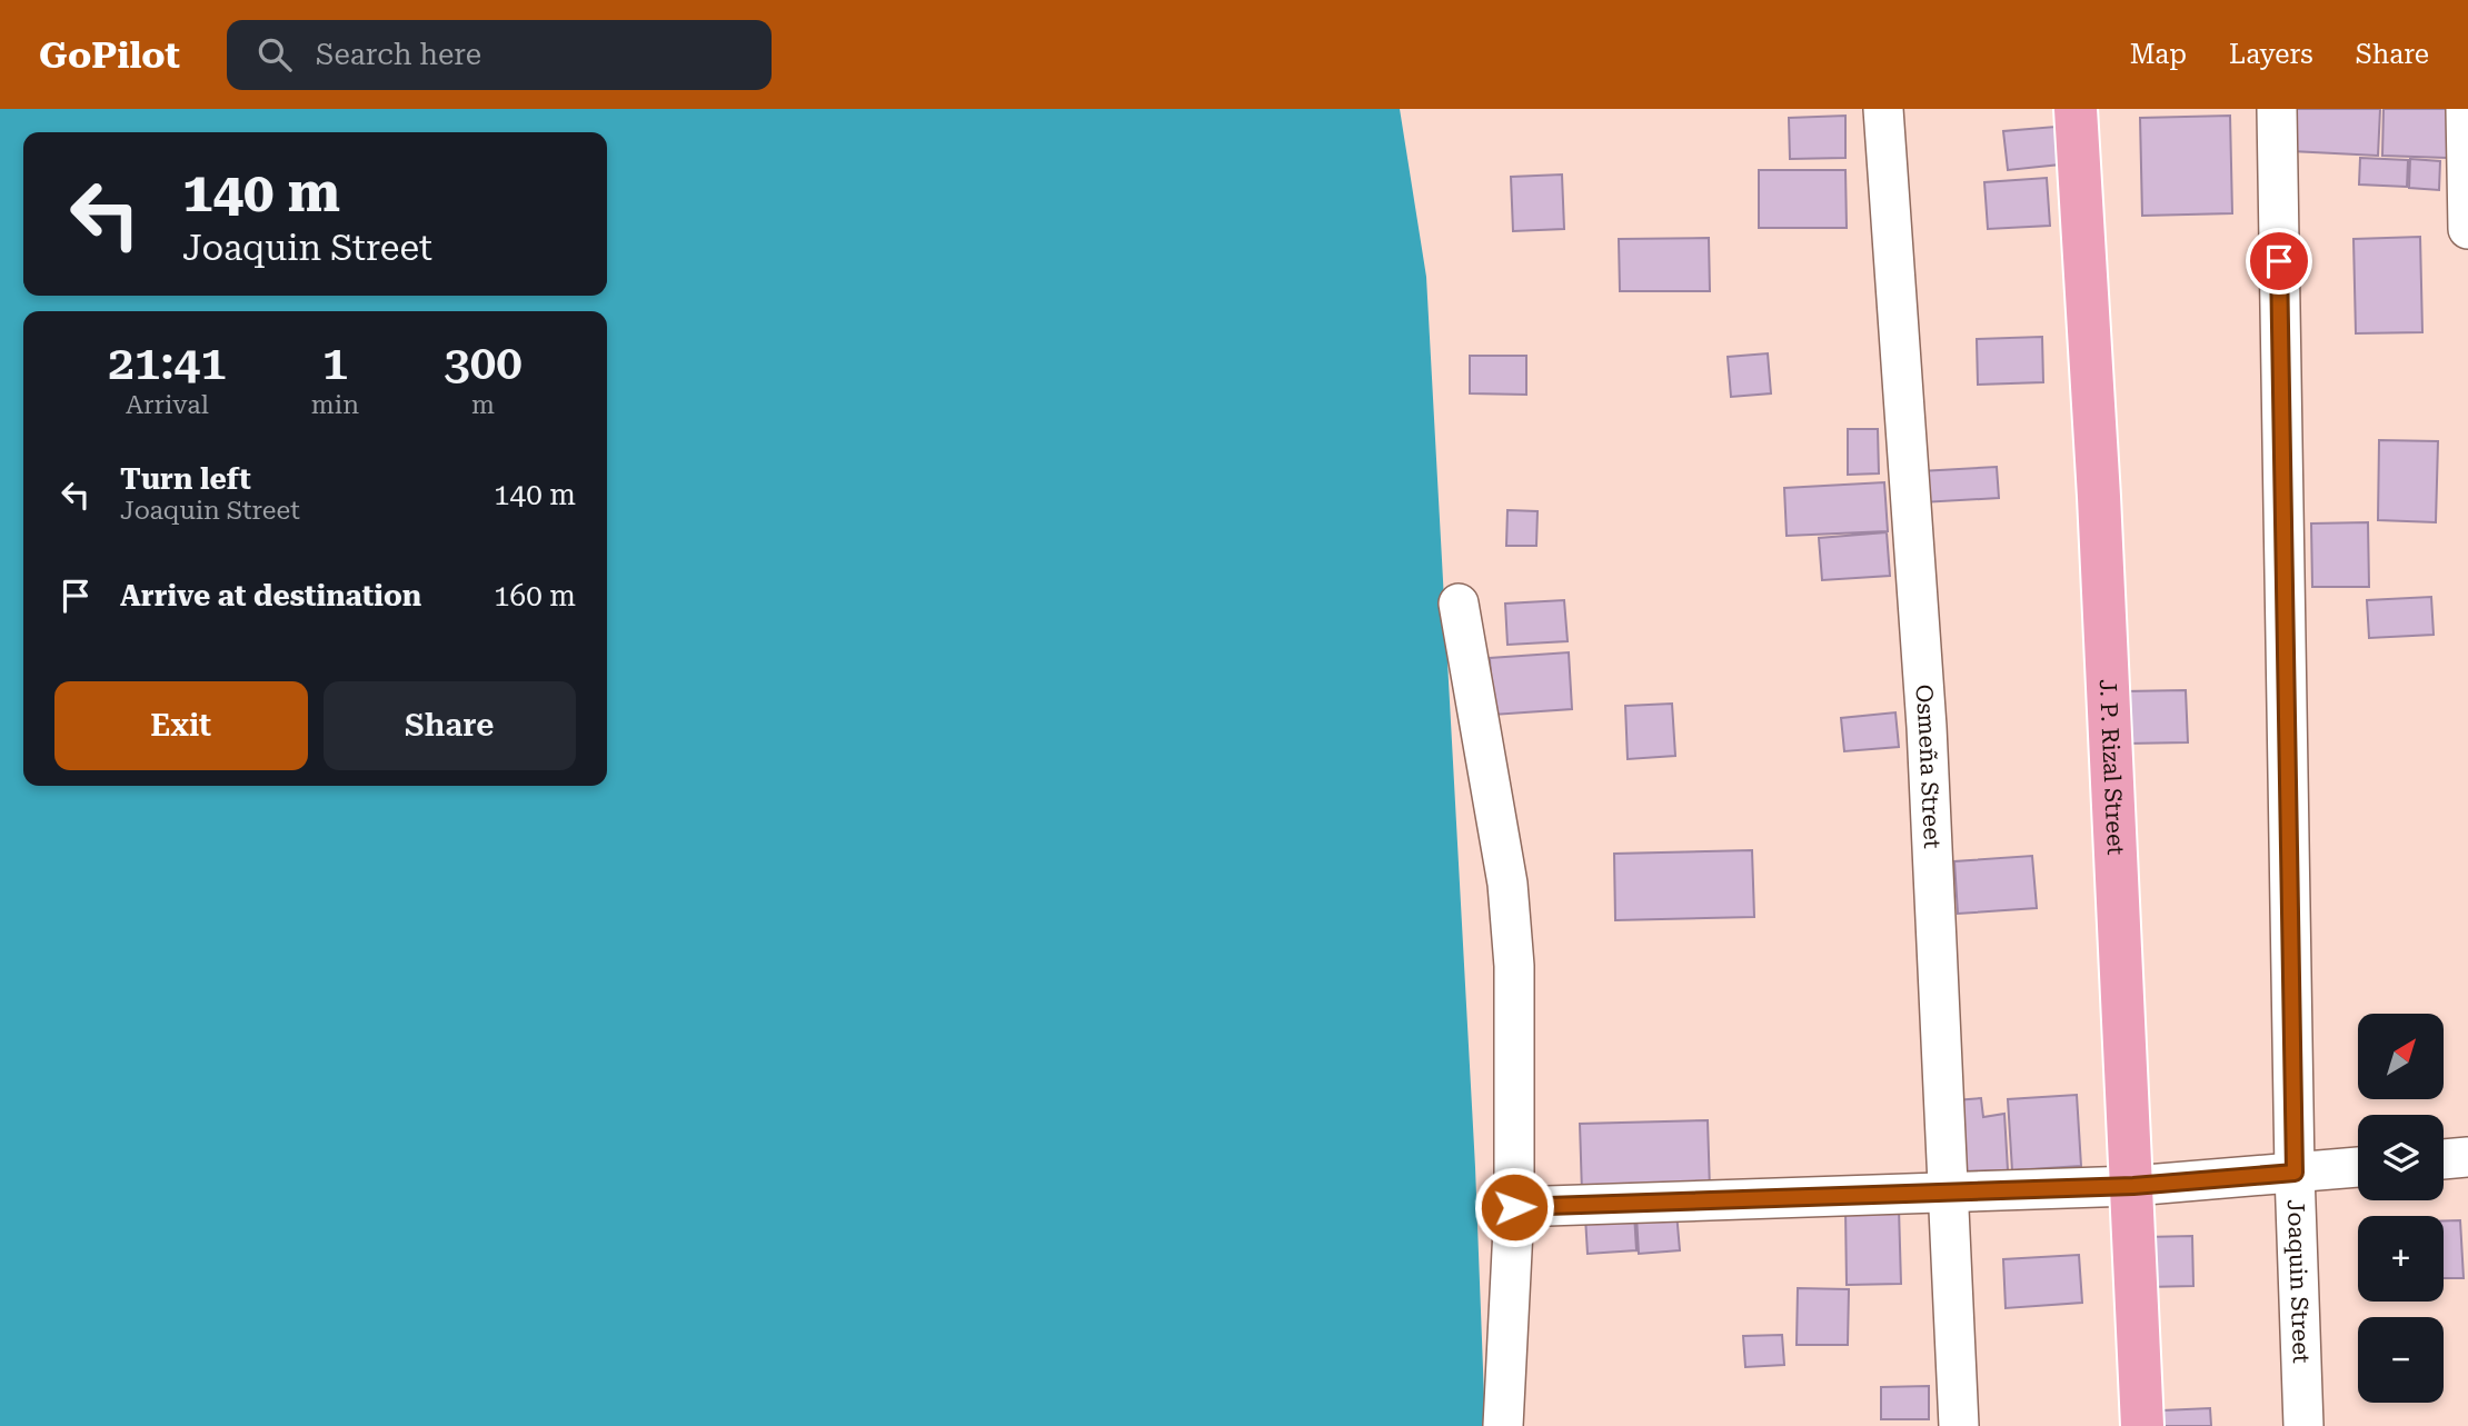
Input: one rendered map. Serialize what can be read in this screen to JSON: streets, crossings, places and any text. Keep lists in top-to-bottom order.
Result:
{
  "streets": {
    "main road": ["J. P. Rizal Street"],
    "street": ["Osmeña Street", "Joaquin Street"]
  },
  "north": "top right",
  "page": {
    "header": "GoPilot",
    "search": "Search here",
    "nav": ["Map", "Layers", "Share"],
    "turn": ["140 m", "Joaquin Street"],
    "eta": [
      "21:41",
      "Arrival",
      "1",
      "min",
      "300",
      "m"
    ],
    "list": [
      {
        "name": "Turn left",
        "note": "Joaquin Street",
        "value": "140 m"
      },
      {
        "name": "Arrive at destination",
        "value": "160 m"
      }
    ],
    "buttons": ["Exit", "Share"],
    "map_buttons": ["+", "−"]
  }
}
